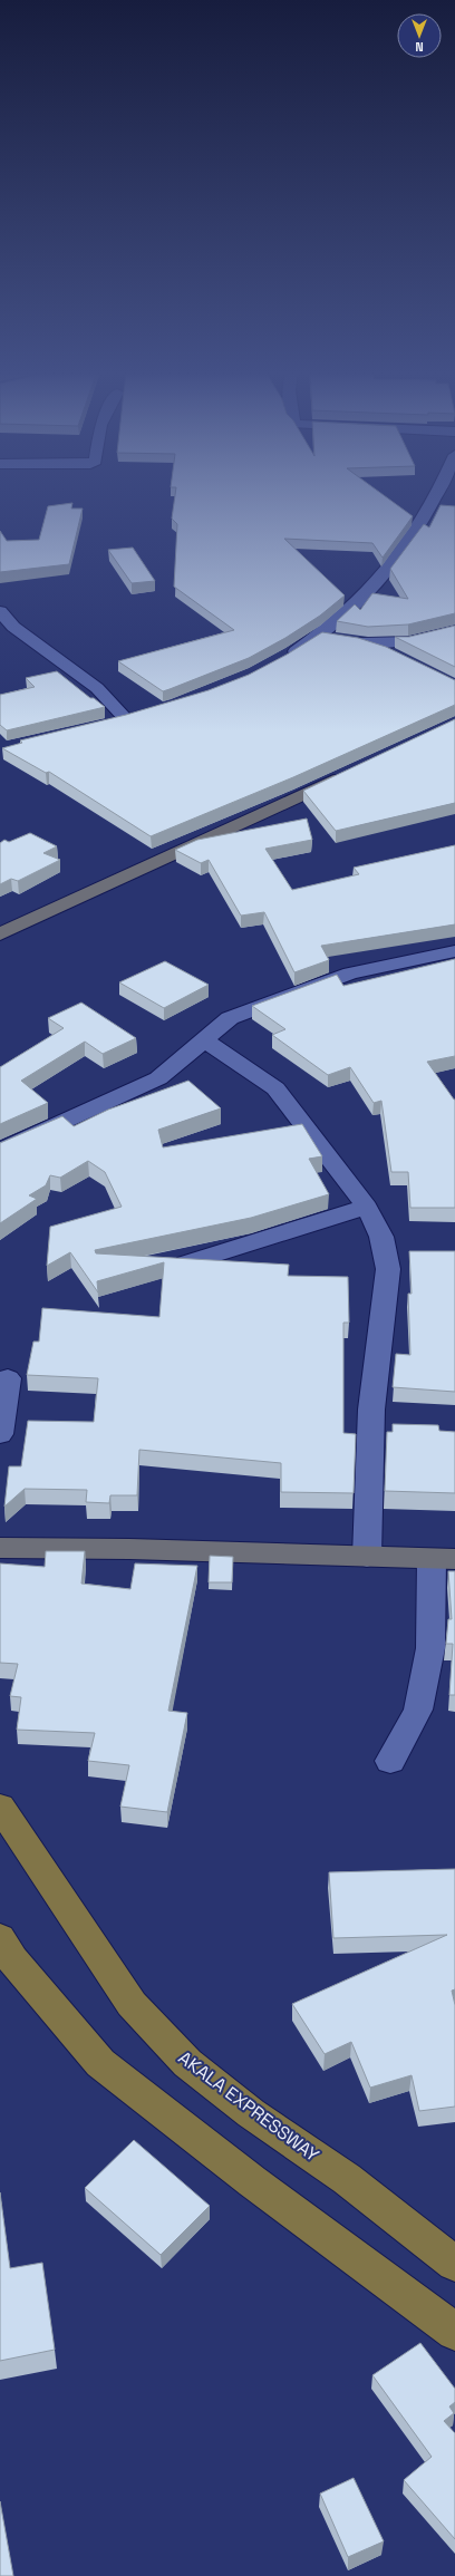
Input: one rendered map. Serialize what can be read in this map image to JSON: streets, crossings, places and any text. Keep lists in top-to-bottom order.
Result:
{
  "streets": {
    "main road": ["AKALA EXPRESSWAY"]
  },
  "north": "bottom"
}
